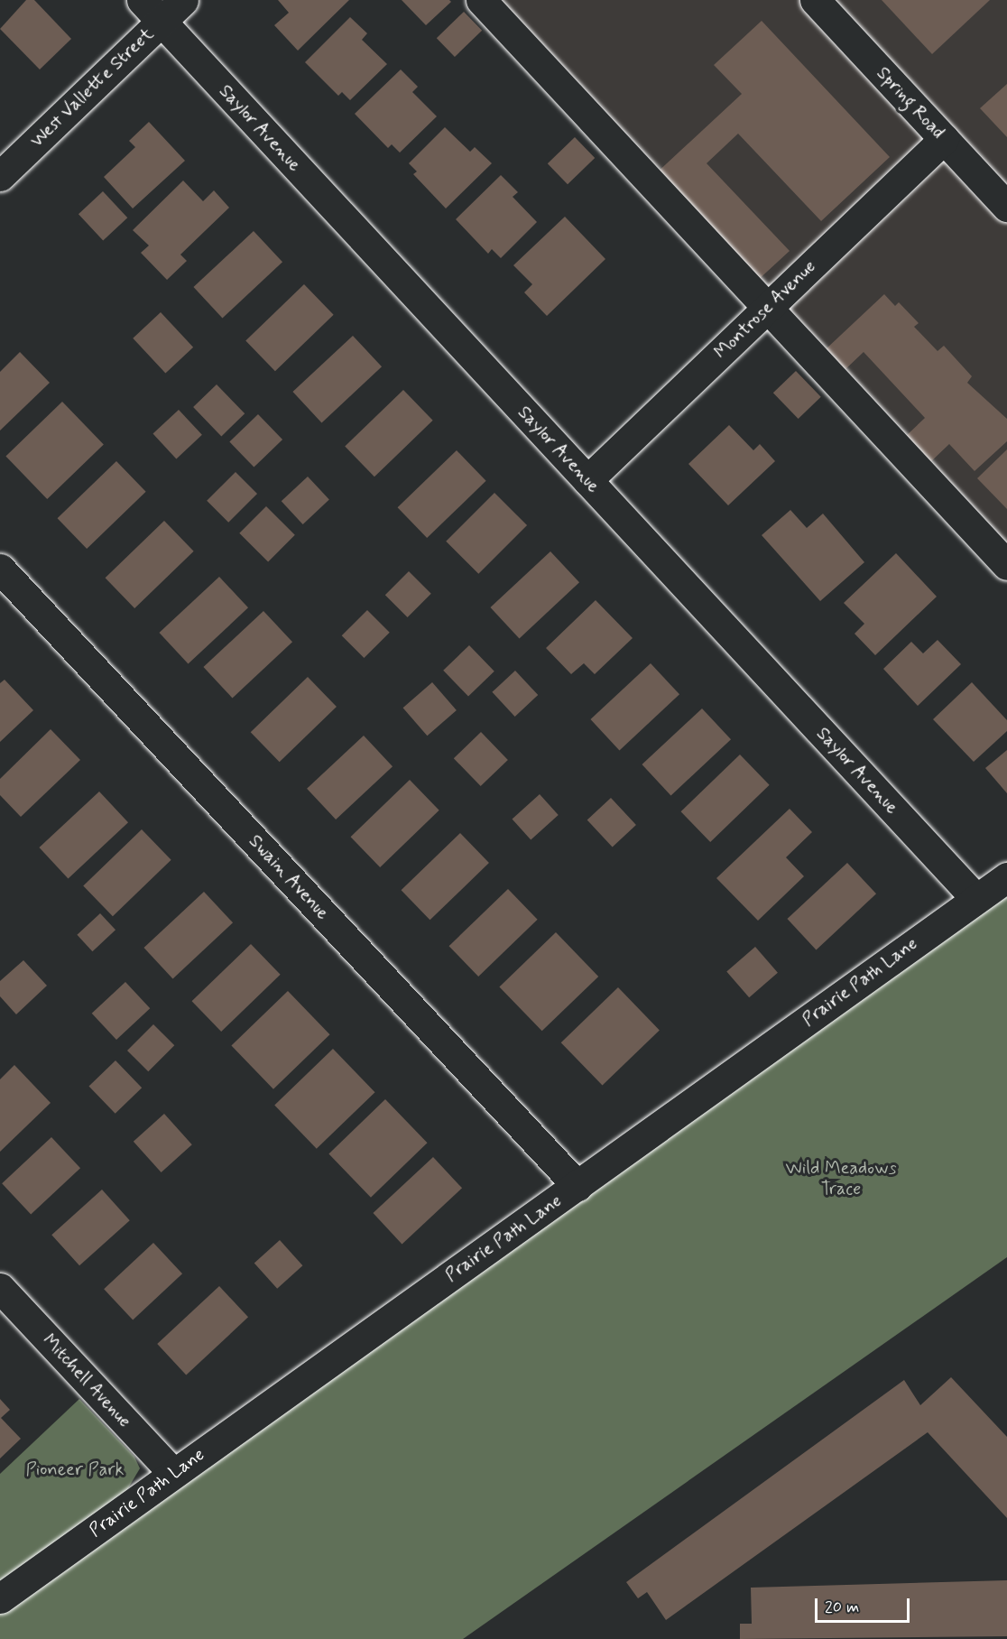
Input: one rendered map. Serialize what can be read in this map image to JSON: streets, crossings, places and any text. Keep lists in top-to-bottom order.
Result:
{
  "streets": {
    "street": [
      "West Vallette Street",
      "Spring Road",
      "Saylor Avenue",
      "Montrose Avenue",
      "Swain Avenue",
      "Prairie Path Lane",
      "Mitchell Avenue"
    ]
  },
  "crossings": [
    ["West Vallette Street", "Saylor Avenue"],
    ["Spring Road", "Montrose Avenue"],
    ["Saylor Avenue", "Montrose Avenue"],
    ["Saylor Avenue", "Prairie Path Lane"],
    ["Swain Avenue", "Prairie Path Lane"],
    ["Prairie Path Lane", "Mitchell Avenue"]
  ],
  "parks": ["Wild Meadows Trace", "Pioneer Park"],
  "scale_bar": "20 m"
}
